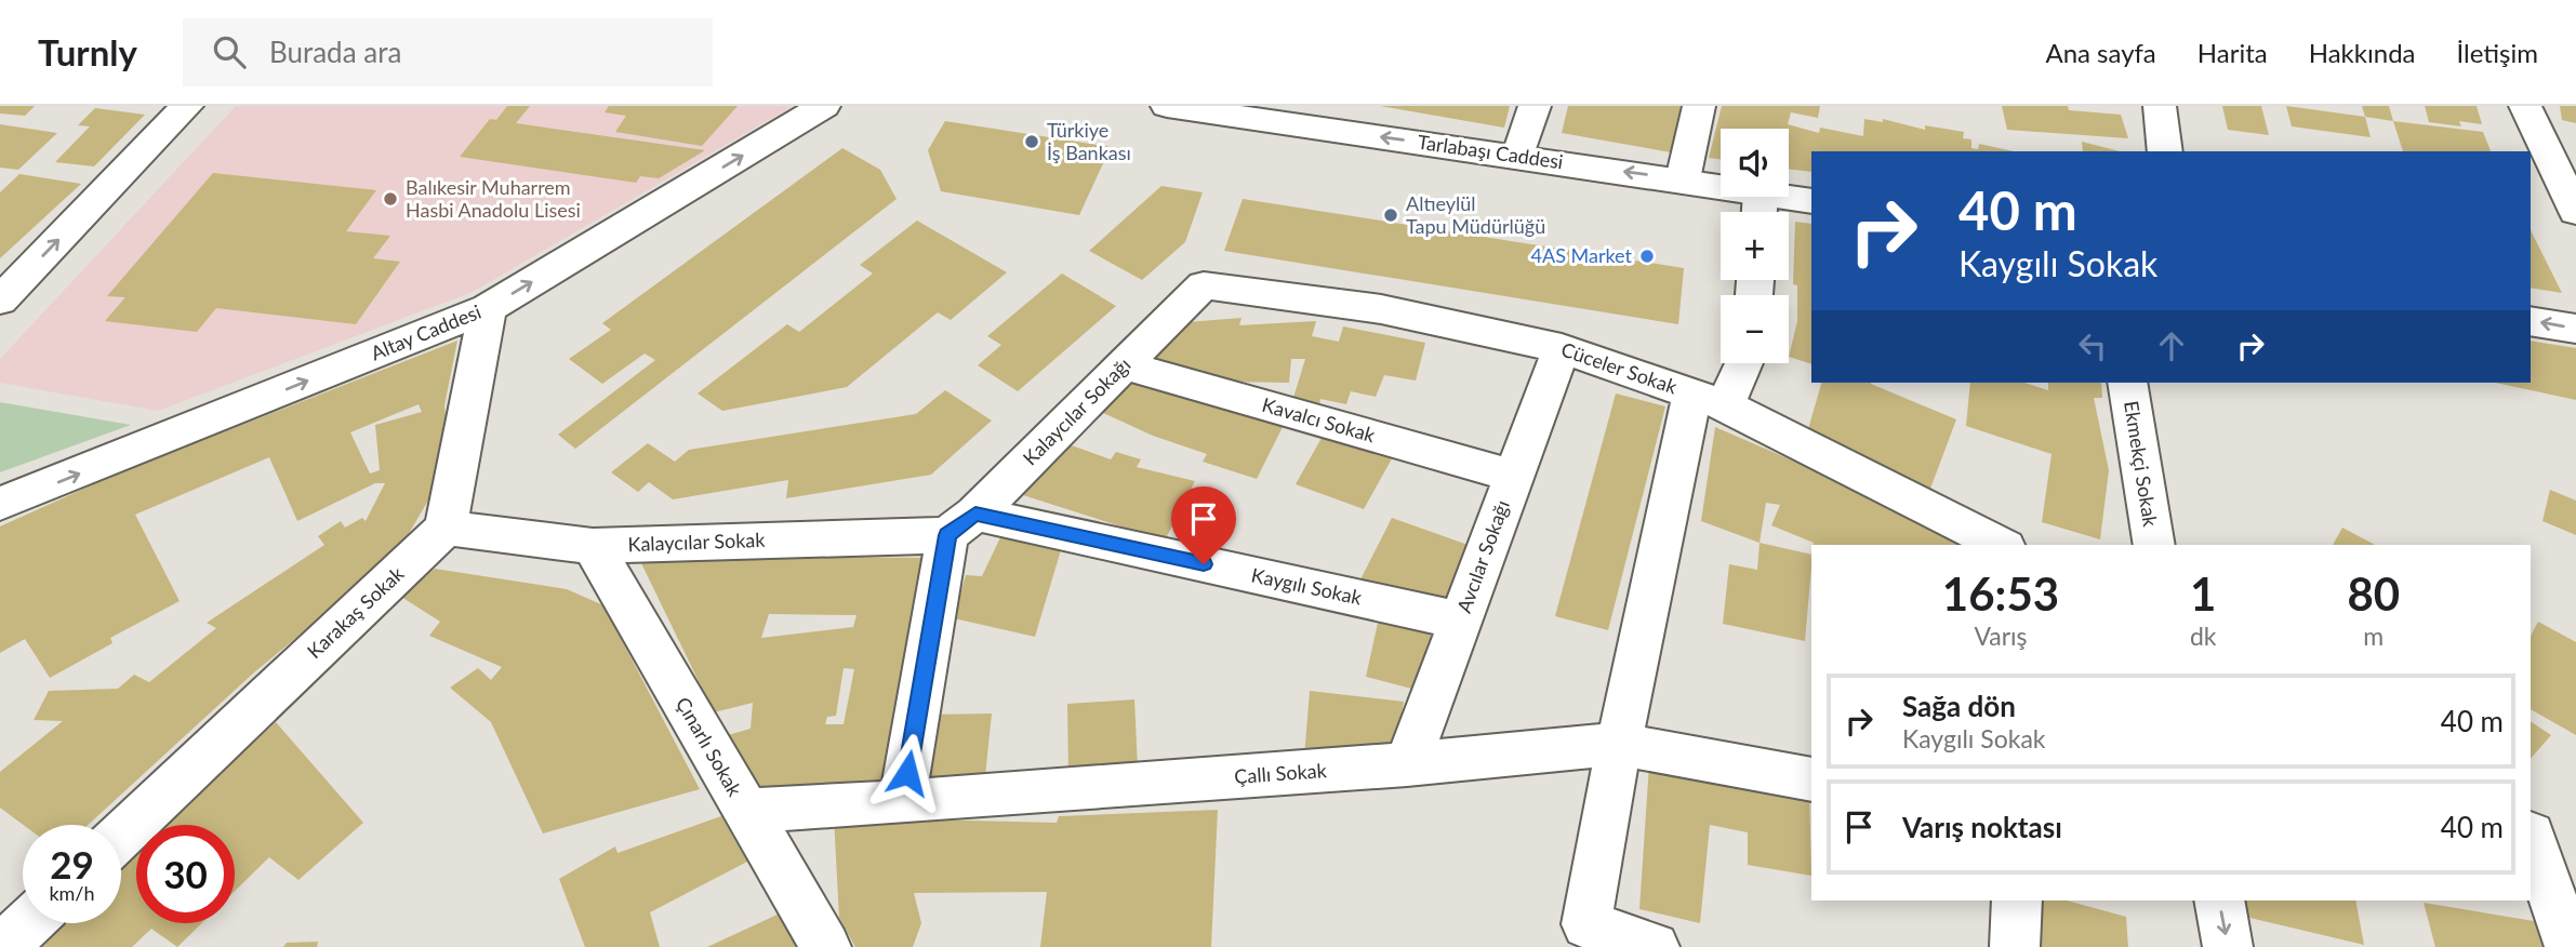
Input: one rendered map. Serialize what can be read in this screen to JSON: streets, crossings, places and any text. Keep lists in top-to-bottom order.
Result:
{
  "streets": {
    "street": [
      "Tarlabaşı Caddesi",
      "Altay Caddesi",
      "Cüceler Sokak",
      "Kalaycılar Sokağı",
      "Kavalcı Sokak",
      "Ekmekçi Sokak",
      "Kalaycılar Sokak",
      "Avcılar Sokağı",
      "Kaygılı Sokak",
      "Karakaş Sokak",
      "Çınarlı Sokak",
      "Çallı Sokak"
    ]
  },
  "crossings": [
    ["Cüceler Sokak", "Kalaycılar Sokağı"],
    ["Cüceler Sokak", "Avcılar Sokağı"],
    ["Kalaycılar Sokağı", "Kavalcı Sokak"],
    ["Kalaycılar Sokağı", "Kalaycılar Sokak"],
    ["Kalaycılar Sokağı", "Kaygılı Sokak"],
    ["Kavalcı Sokak", "Avcılar Sokağı"],
    ["Kalaycılar Sokak", "Kaygılı Sokak"],
    ["Kalaycılar Sokak", "Karakaş Sokak"],
    ["Kalaycılar Sokak", "Çınarlı Sokak"],
    ["Avcılar Sokağı", "Kaygılı Sokak"],
    ["Avcılar Sokağı", "Çallı Sokak"],
    ["Çınarlı Sokak", "Çallı Sokak"]
  ],
  "one_way": ["Tarlabaşı Caddesi", "Altay Caddesi"],
  "places": [
    "Türkiye İş Bankası",
    "Balıkesir Muharrem Hasbi Anadolu Lisesi",
    "Altıeylül Tapu Müdürlüğü",
    "4AS Market"
  ],
  "page": {
    "header": "Turnly",
    "search": "Burada ara",
    "nav": [
      "Ana sayfa",
      "Harita",
      "Hakkında",
      "İletişim"
    ],
    "map_buttons": ["+", "−"],
    "turn": ["40 m", "Kaygılı Sokak"],
    "eta": [
      "16:53",
      "Varış",
      "1",
      "dk",
      "80",
      "m"
    ],
    "list": [
      {
        "name": "Sağa dön",
        "note": "Kaygılı Sokak",
        "value": "40 m"
      },
      {
        "name": "Varış noktası",
        "value": "40 m"
      }
    ],
    "speed": "29 km/h",
    "limit": "30"
  }
}
